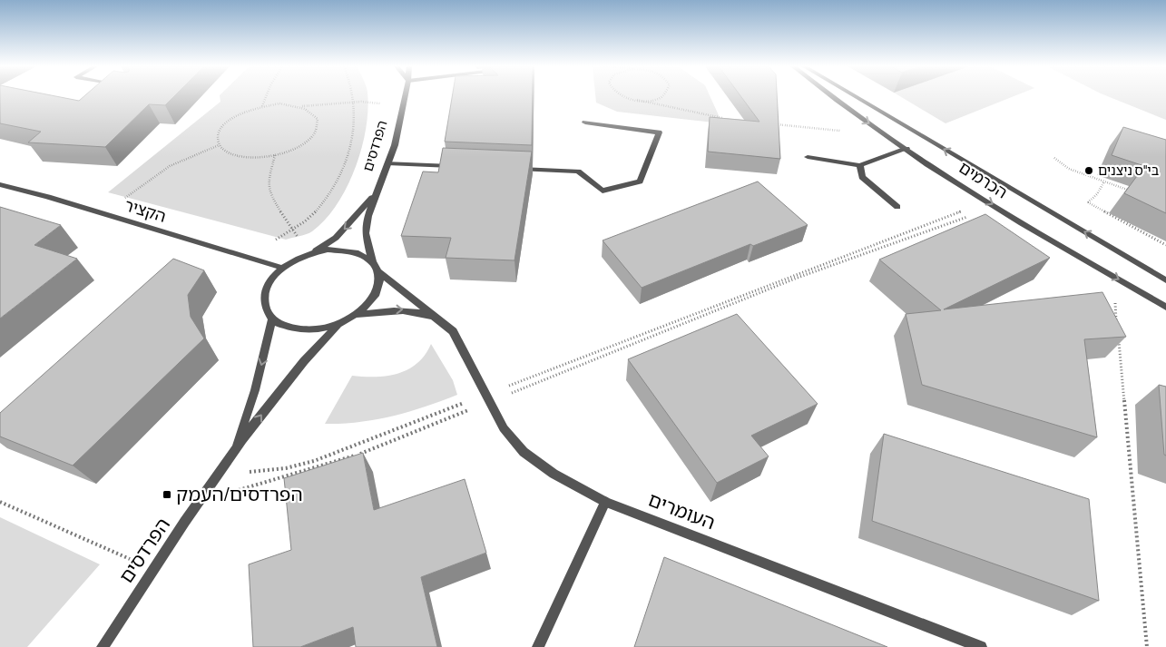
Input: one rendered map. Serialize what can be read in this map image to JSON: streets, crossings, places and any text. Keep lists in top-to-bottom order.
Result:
{
  "streets": {
    "street": [
      "הפרדסים",
      "הכרמים",
      "הקציר",
      "העומרים"
    ]
  },
  "crossings": [
    ["הפרדסים", "הקציר"],
    ["הפרדסים", "העומרים"],
    ["הקציר", "העומרים"]
  ],
  "places": {
    "other": ["בי\"ס ניצנים"],
    "transit": ["הפרדסים/העמק"]
  }
}
